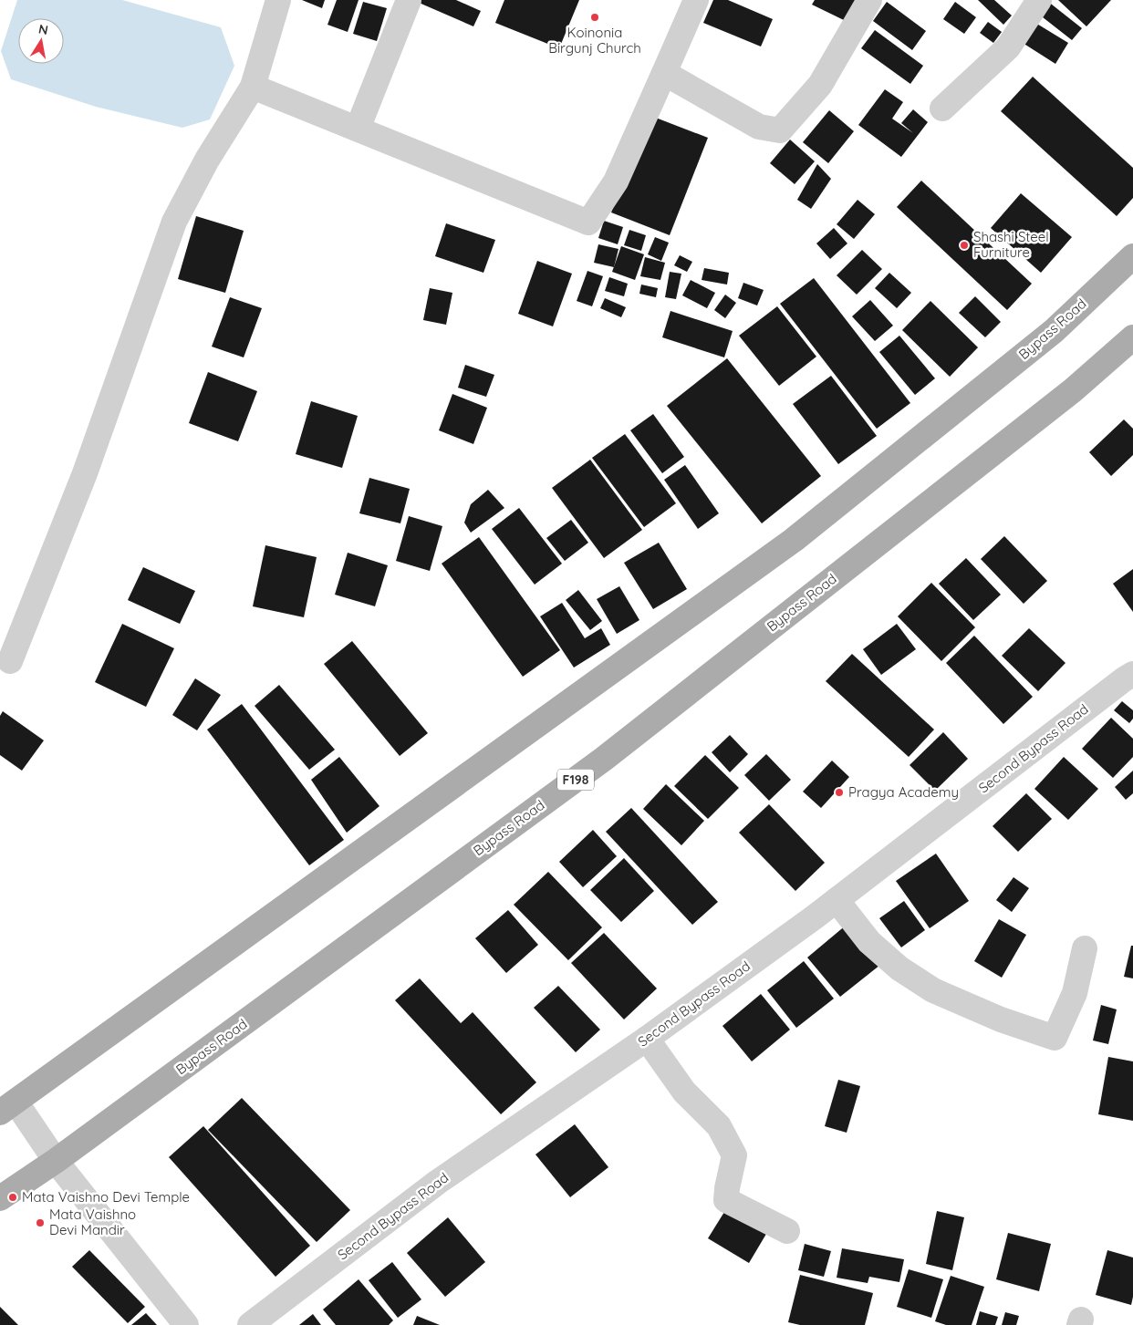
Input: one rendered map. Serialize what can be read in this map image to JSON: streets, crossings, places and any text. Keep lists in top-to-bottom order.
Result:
{
  "streets": {
    "main road": ["Bypass Road", "F198"],
    "street": ["Second Bypass Road"]
  },
  "places": [
    "Koinonia Birgunj Church",
    "Shashi Steel Furniture",
    "Pragya Academy",
    "Mata Vaishno Devi Temple",
    "Mata Vaishno Devi Mandir"
  ],
  "north": "top"
}
